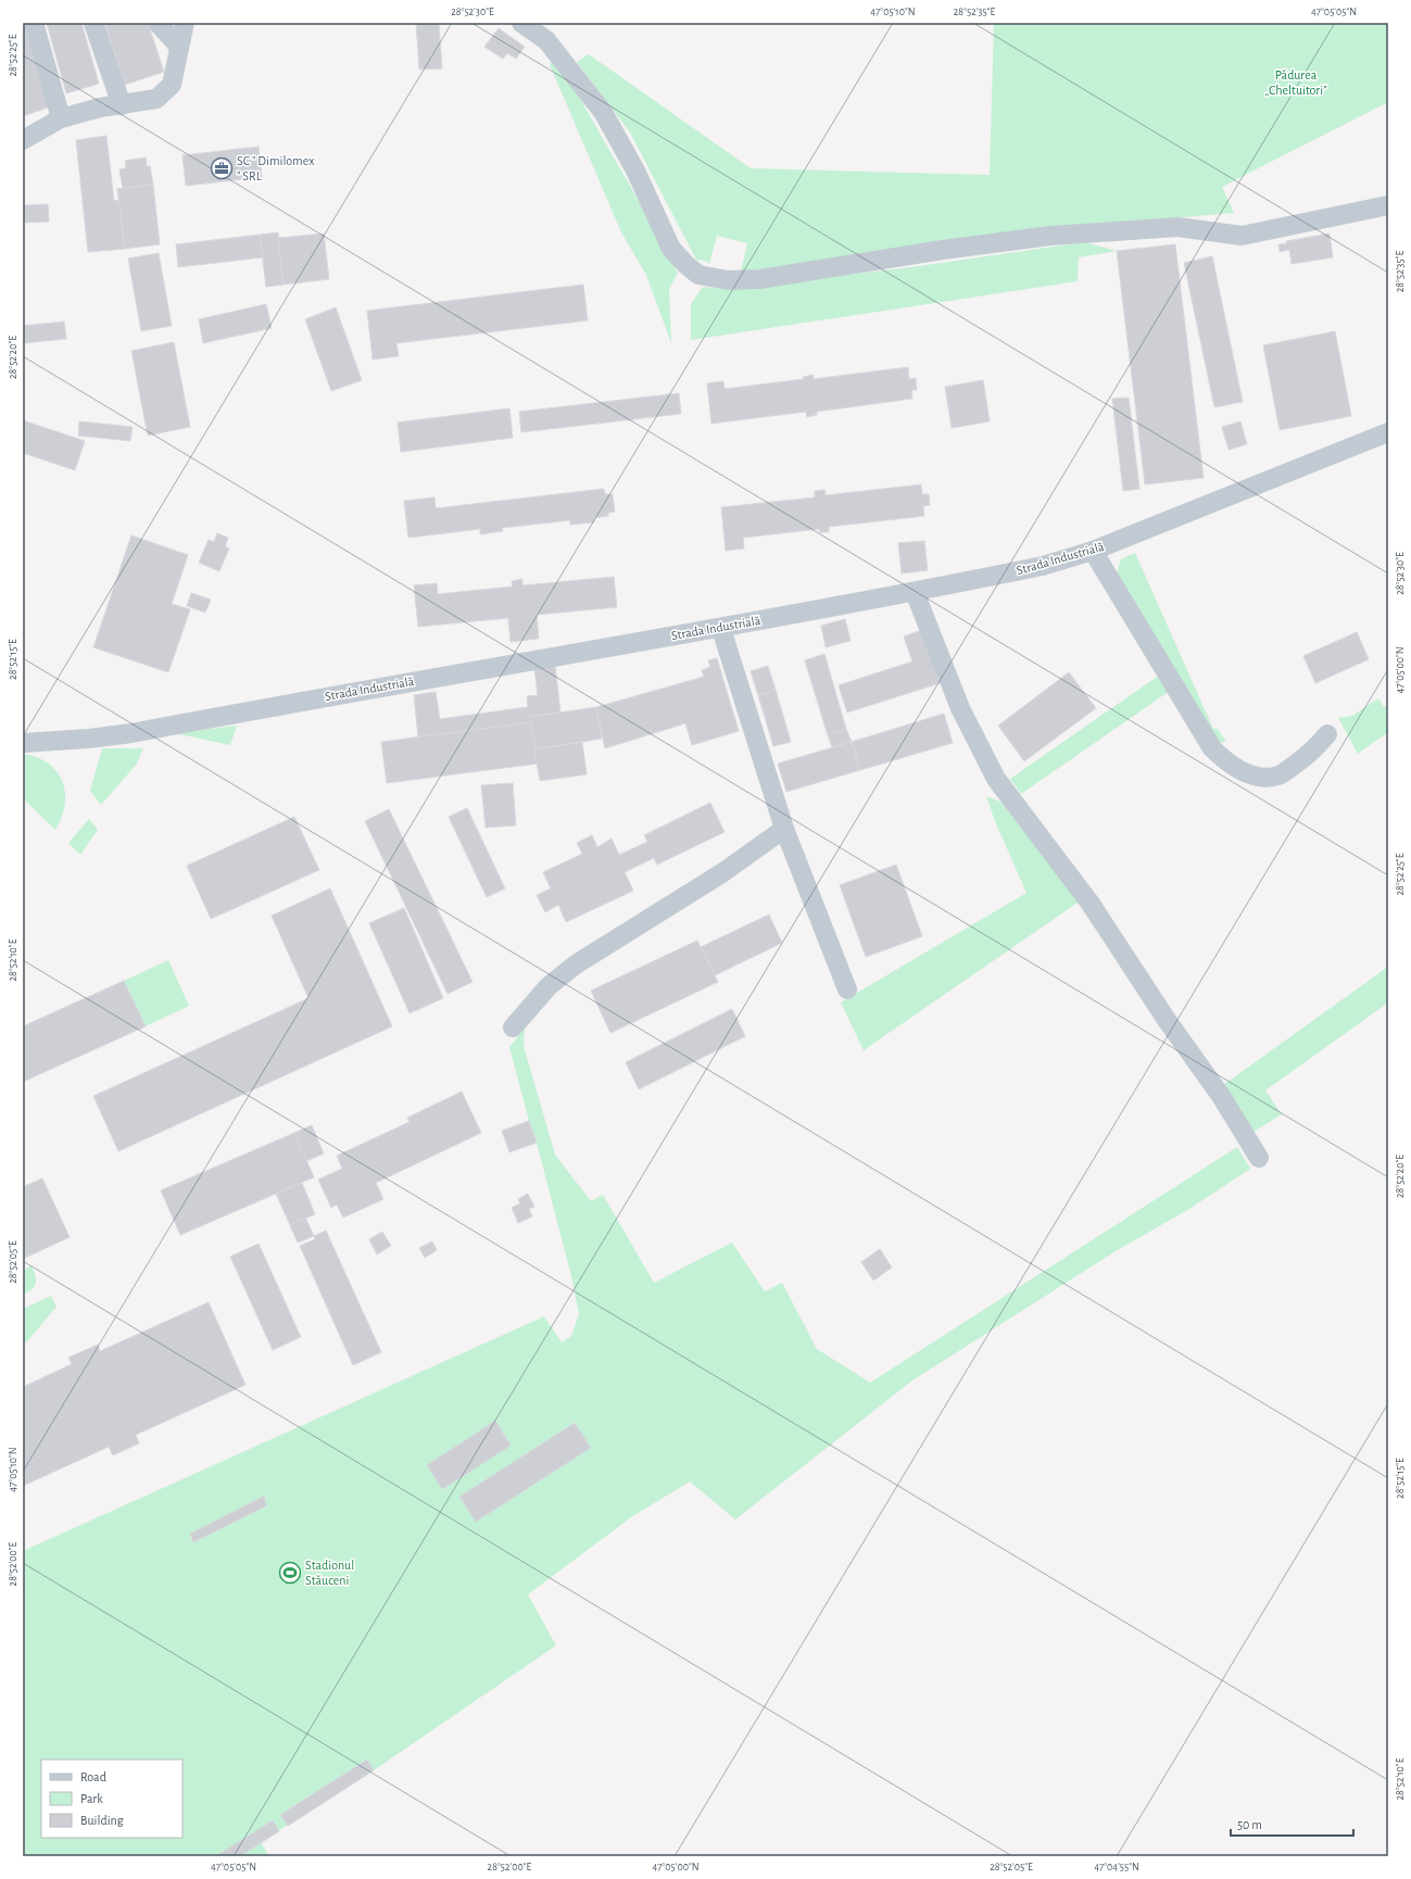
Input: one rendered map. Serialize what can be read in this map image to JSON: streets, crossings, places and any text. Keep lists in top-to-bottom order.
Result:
{
  "streets": {
    "street": ["Strada Industrială"]
  },
  "parks": ["Pădurea „Cheltuitori”"],
  "places": {
    "office": ["SC \" Dimilomex \" SRL"],
    "sports": ["Stadionul Stăuceni"]
  },
  "legend": ["Road", "Park", "Building"],
  "scale_bar": "50 m",
  "coordinates": [
    "28°52'30\"E",
    "47°05'10\"N",
    "28°52'35\"E",
    "47°05'05\"N",
    "28°52'25\"E",
    "28°52'20\"E",
    "28°52'15\"E",
    "47°05'00\"N",
    "28°52'10\"E",
    "28°52'05\"E",
    "28°52'00\"E",
    "47°04'55\"N"
  ]
}
